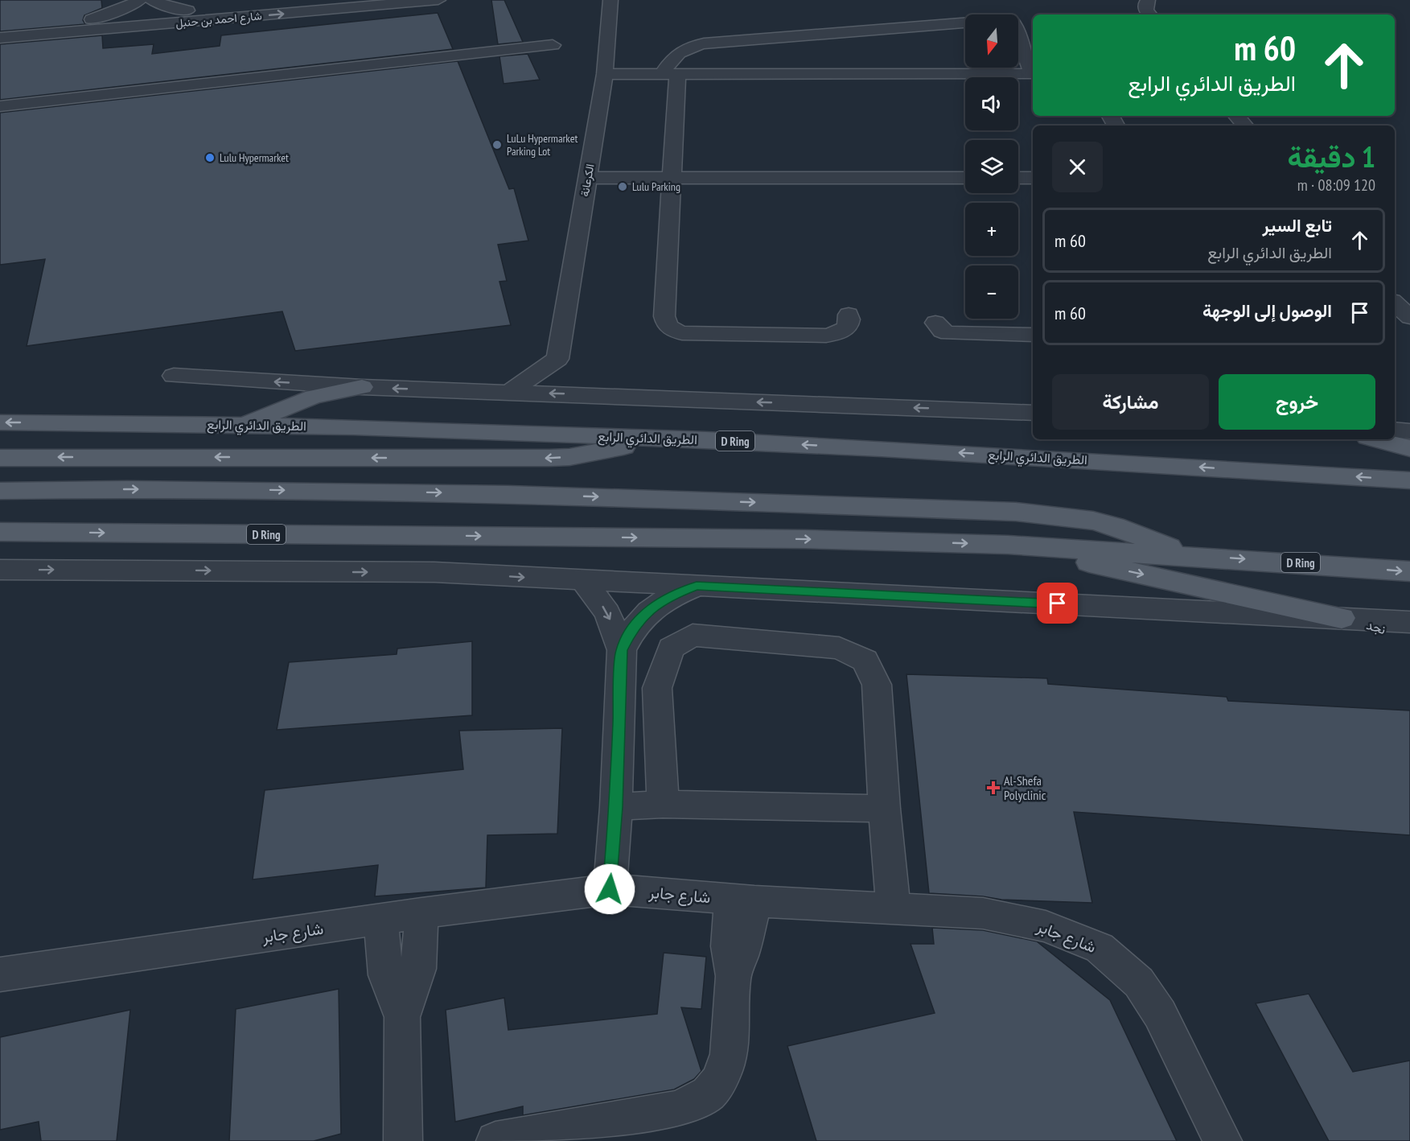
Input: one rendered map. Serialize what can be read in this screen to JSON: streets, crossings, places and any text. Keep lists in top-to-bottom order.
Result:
{
  "streets": {
    "main road": ["الطريق الدائري الرابع", "D Ring"],
    "street": [
      "شارع احمد بن حنبل",
      "الكرعانة",
      "نجد",
      "شارع جابر"
    ]
  },
  "places": {
    "other": ["LuLu Hypermarket Parking Lot", "Lulu Hypermarket", "Lulu Parking"],
    "health": ["Al-Shefa Polyclinic"]
  },
  "north": "bottom",
  "page": {
    "map_buttons": ["+", "−"],
    "turn": ["60 m", "الطريق الدائري الرابع"],
    "heading": ["1 دقيقة", "120 m · 08:09"],
    "list": [
      {
        "name": "تابع السير",
        "note": "الطريق الدائري الرابع",
        "value": "60 m"
      },
      {
        "name": "الوصول إلى الوجهة",
        "value": "60 m"
      }
    ],
    "buttons": ["خروج", "مشاركة"]
  }
}
